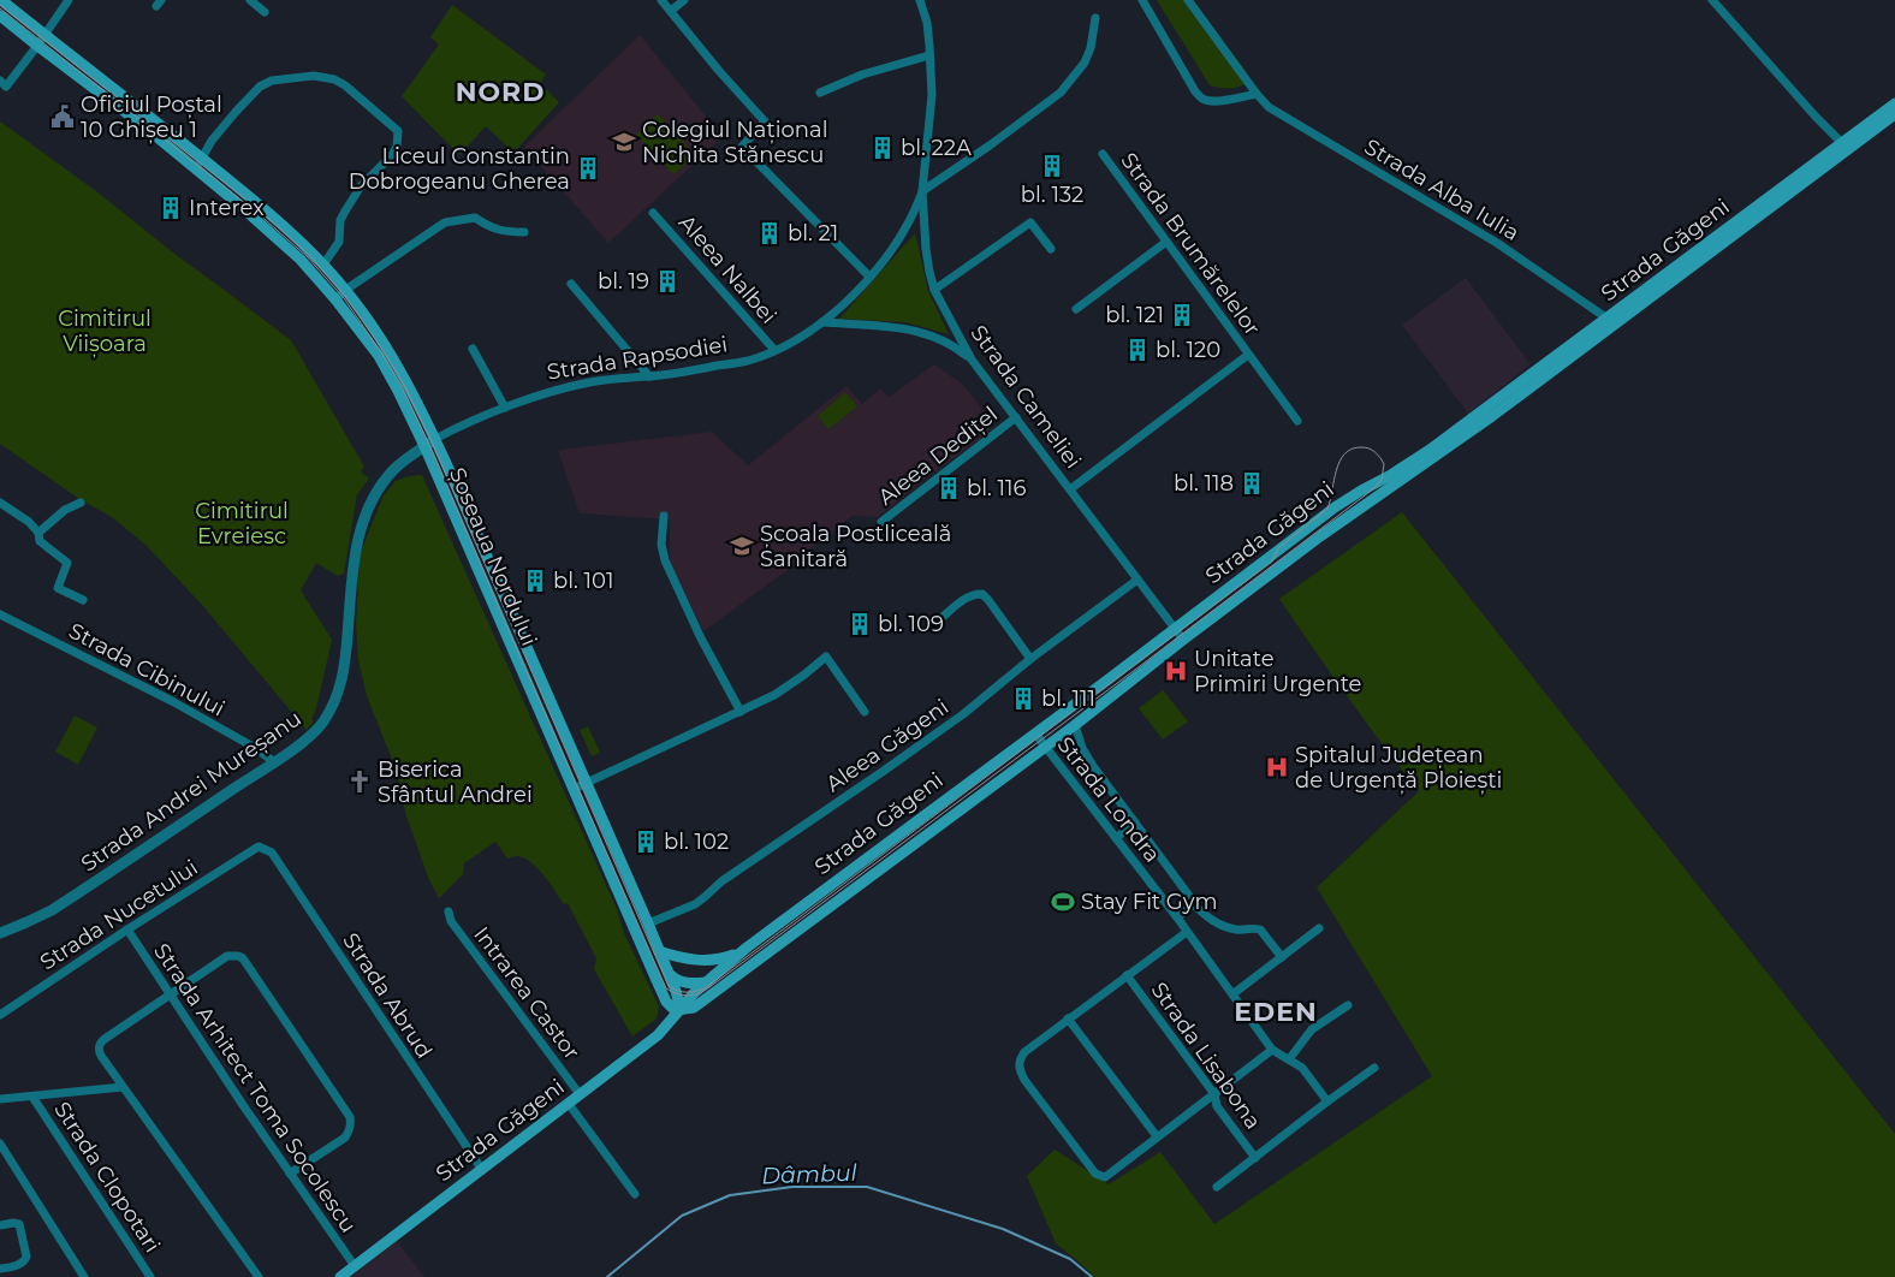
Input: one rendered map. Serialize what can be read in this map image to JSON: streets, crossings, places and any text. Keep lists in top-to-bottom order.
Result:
{
  "streets": {
    "main road": ["Strada Găgeni", "Șoseaua Nordului"],
    "street": [
      "Strada Alba Iulia",
      "Strada Brumărelelor",
      "Aleea Nalbei",
      "Strada Rapsodiei",
      "Strada Cameliei",
      "Aleea Dedițel",
      "Strada Cibinului",
      "Aleea Găgeni",
      "Strada Andrei Mureșanu",
      "Strada Londra",
      "Strada Nucetului",
      "Intrarea Castor",
      "Strada Abrud",
      "Strada Lisabona",
      "Strada Arhitect Toma Socolescu",
      "Strada Clopotari"
    ]
  },
  "crossings": [
    ["Strada Alba Iulia", "Strada Găgeni"],
    ["Strada Brumărelelor", "Strada Cameliei"],
    ["Strada Găgeni", "Strada Cameliei"],
    ["Strada Găgeni", "Șoseaua Nordului"],
    ["Strada Găgeni", "Strada Londra"],
    ["Strada Găgeni", "Intrarea Castor"],
    ["Strada Găgeni", "Strada Abrud"],
    ["Strada Găgeni", "Strada Arhitect Toma Socolescu"],
    ["Aleea Nalbei", "Strada Rapsodiei"],
    ["Strada Rapsodiei", "Strada Cameliei"],
    ["Strada Rapsodiei", "Șoseaua Nordului"],
    ["Strada Rapsodiei", "Strada Andrei Mureșanu"],
    ["Strada Cameliei", "Aleea Dedițel"],
    ["Strada Cameliei", "Aleea Găgeni"],
    ["Șoseaua Nordului", "Aleea Găgeni"],
    ["Șoseaua Nordului", "Strada Andrei Mureșanu"],
    ["Strada Cibinului", "Strada Andrei Mureșanu"],
    ["Strada Nucetului", "Strada Abrud"],
    ["Strada Nucetului", "Strada Arhitect Toma Socolescu"]
  ],
  "districts": ["NORD", "EDEN"],
  "water": ["Dâmbul"],
  "parks": ["Cimitirul Viișoara", "Cimitirul Evreiesc"],
  "places": {
    "public building": ["Oficiul Poștal 10 Ghișeu 1"],
    "school or university": ["Colegiul Național Nichita Stănescu", "Școala Postliceală Sanitară"],
    "building": [
      "bl. 22A",
      "bl. 132",
      "Liceul Constantin Dobrogeanu Gherea",
      "Interex",
      "bl. 21",
      "bl. 19",
      "bl. 121",
      "bl. 120",
      "bl. 118",
      "bl. 116",
      "bl. 101",
      "bl. 109",
      "bl. 111",
      "bl. 102"
    ],
    "hospital": ["Unitate Primiri Urgente", "Spitalul Județean de Urgență Ploiești"],
    "church": ["Biserica Sfântul Andrei"],
    "sports": ["Stay Fit Gym"]
  }
}
